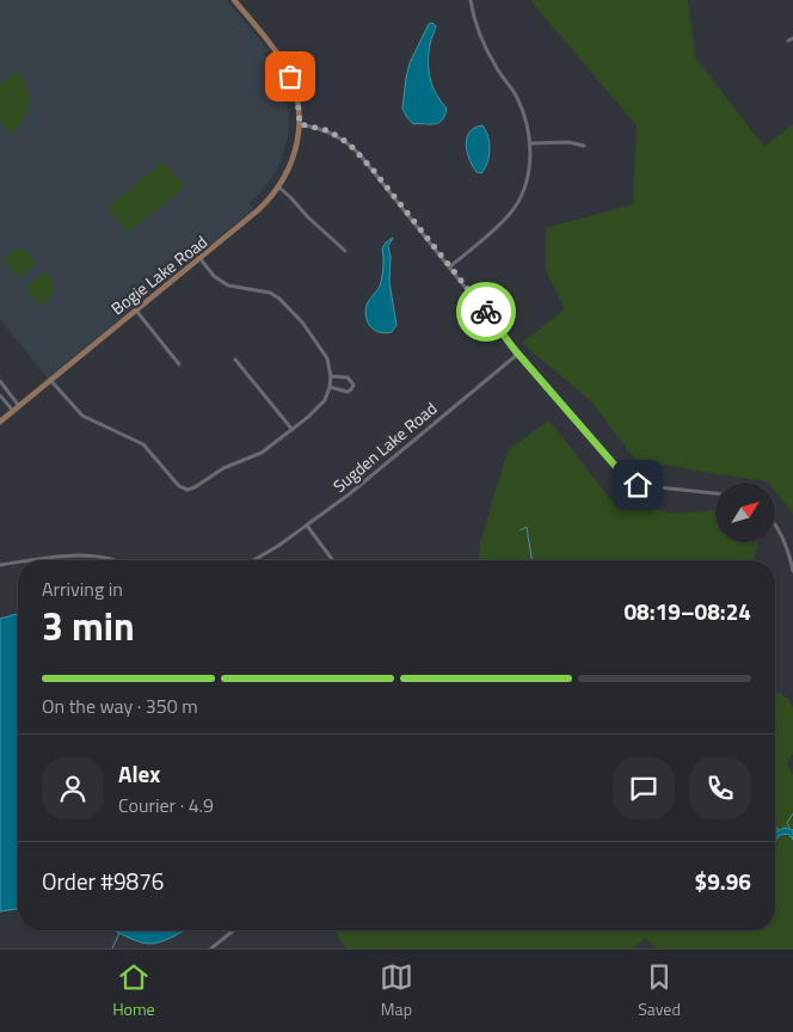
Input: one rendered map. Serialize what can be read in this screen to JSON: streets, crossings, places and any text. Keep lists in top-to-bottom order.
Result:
{
  "streets": {
    "main road": ["Bogie Lake Road"],
    "street": ["Sugden Lake Road"]
  },
  "north": "top right",
  "page": {
    "heading": ["3 min", "Arriving in", "08:19–08:24"],
    "panel": [
      "Alex",
      "Courier · 4.9",
      "Order #9876",
      "$9.96"
    ],
    "bar": "On the way · 350 m",
    "tabs": ["Home", "Map", "Saved"]
  }
}
